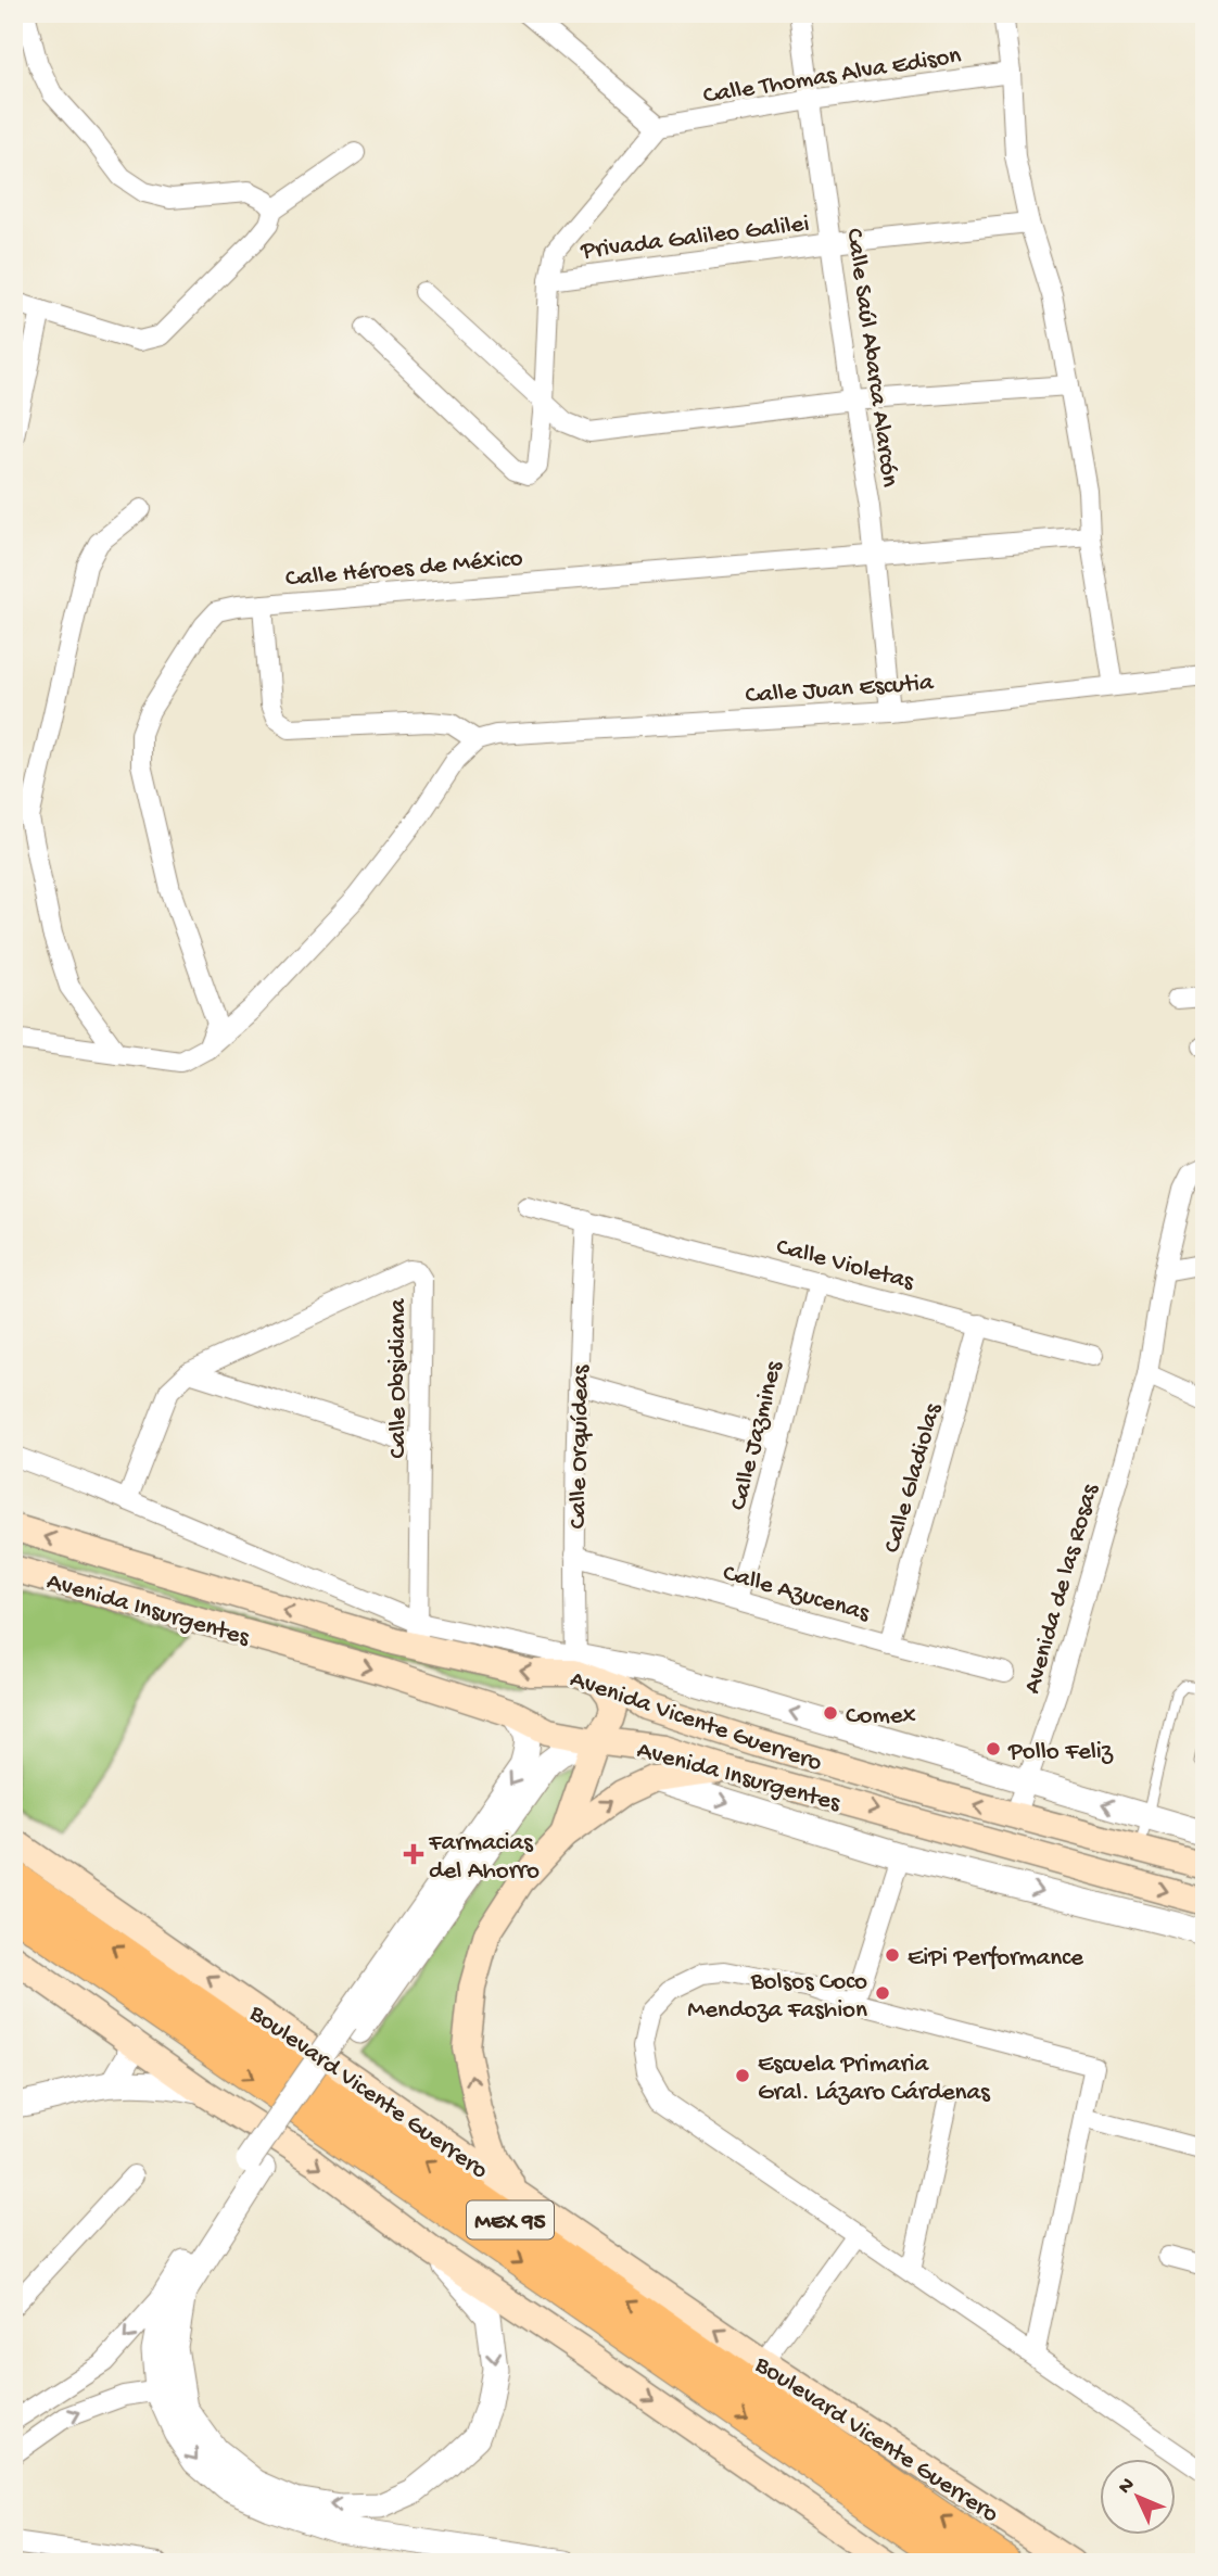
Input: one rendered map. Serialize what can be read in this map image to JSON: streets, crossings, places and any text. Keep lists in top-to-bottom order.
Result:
{
  "streets": {
    "highway": ["Boulevard Vicente Guerrero", "MEX 95"],
    "main road": ["Avenida Insurgentes", "Avenida Vicente Guerrero"],
    "street": [
      "Calle Thomas Alva Edison",
      "Privada Galileo Galilei",
      "Calle Saúl Abarca Alarcón",
      "Calle Héroes de México",
      "Calle Juan Escutia",
      "Calle Violetas",
      "Calle Obsidiana",
      "Calle Jazmines",
      "Calle Orquídeas",
      "Calle Gladiolas",
      "Avenida de las Rosas",
      "Calle Azucenas"
    ]
  },
  "crossings": [
    ["Calle Thomas Alva Edison", "Calle Saúl Abarca Alarcón"],
    ["Privada Galileo Galilei", "Calle Saúl Abarca Alarcón"],
    ["Calle Saúl Abarca Alarcón", "Calle Héroes de México"],
    ["Calle Saúl Abarca Alarcón", "Calle Juan Escutia"],
    ["Calle Héroes de México", "Calle Juan Escutia"],
    ["Calle Violetas", "Calle Jazmines"],
    ["Calle Violetas", "Calle Orquídeas"],
    ["Calle Violetas", "Calle Gladiolas"],
    ["Calle Obsidiana", "Avenida Vicente Guerrero"],
    ["Calle Jazmines", "Calle Azucenas"],
    ["Calle Orquídeas", "Calle Azucenas"],
    ["Calle Orquídeas", "Avenida Vicente Guerrero"],
    ["Calle Gladiolas", "Calle Azucenas"],
    ["Avenida de las Rosas", "Avenida Vicente Guerrero"]
  ],
  "one_way": ["Avenida Insurgentes", "Avenida Vicente Guerrero"],
  "places": {
    "other": [
      "Comex",
      "Pollo Feliz",
      "EiPi Performance",
      "Bolsos Coco Mendoza Fashion",
      "Escuela Primaria Gral. Lázaro Cárdenas"
    ],
    "health": ["Farmacias del Ahorro"]
  },
  "north": "top left"
}
